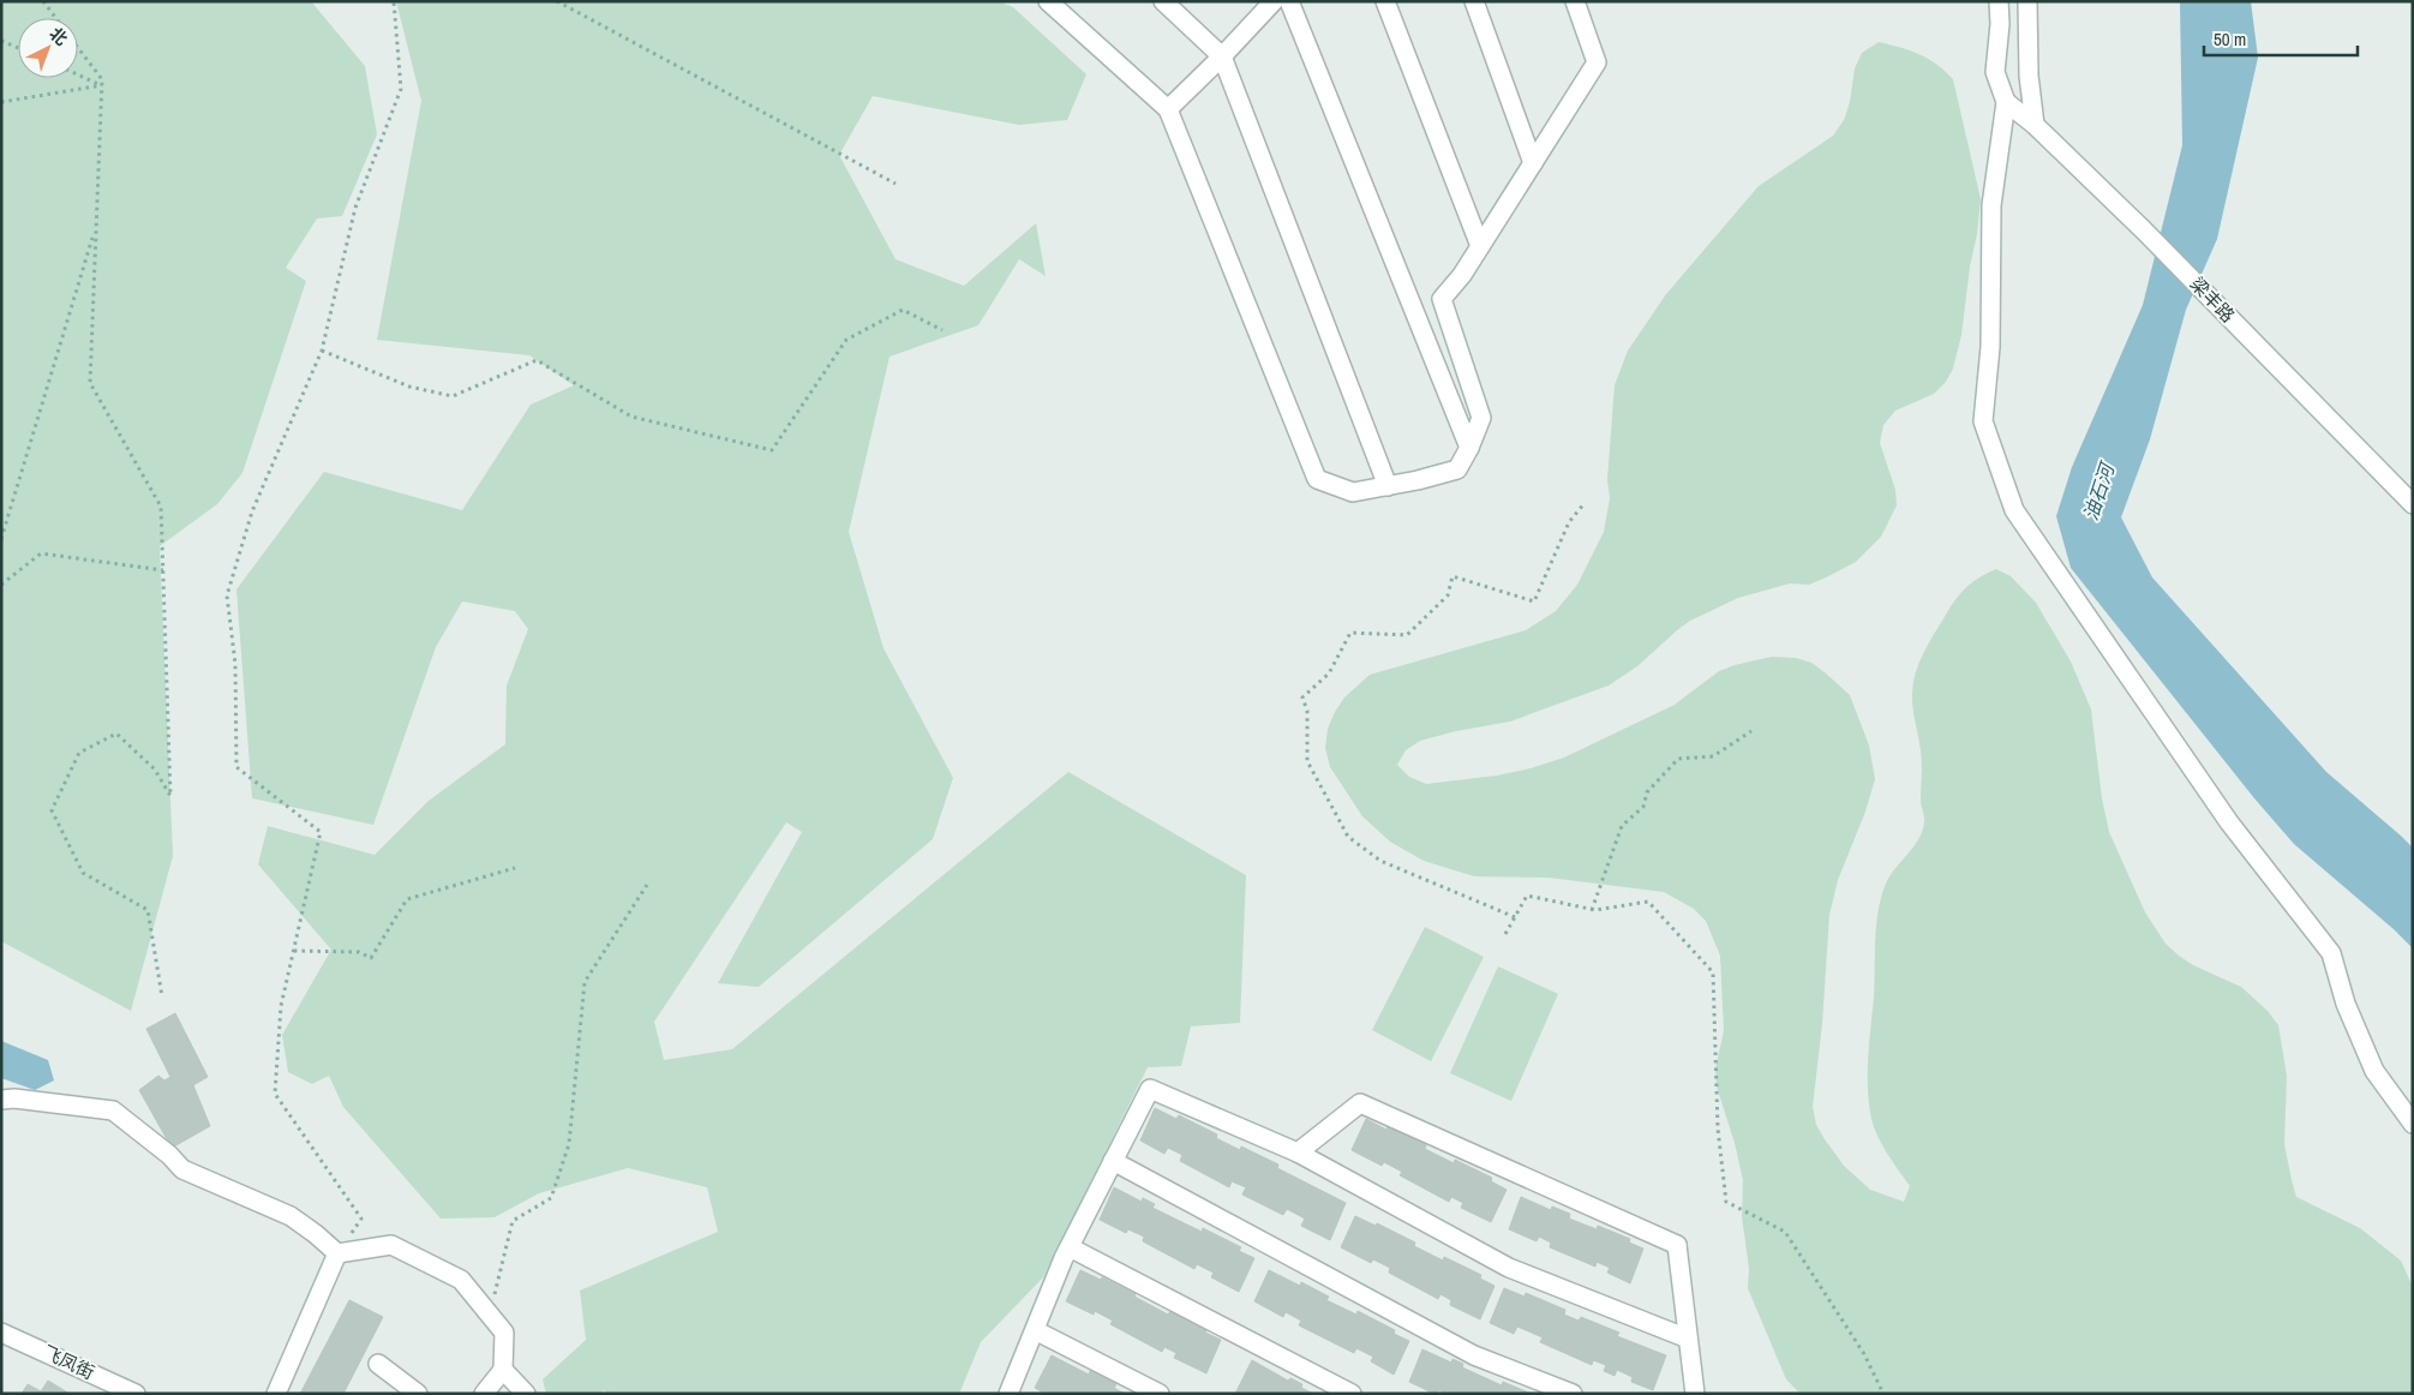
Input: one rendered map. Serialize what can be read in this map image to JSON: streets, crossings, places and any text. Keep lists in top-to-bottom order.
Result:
{
  "streets": {
    "street": ["梁丰路", "飞凤街"]
  },
  "water": ["油石河"],
  "scale_bar": "50 m",
  "north": "top right"
}
